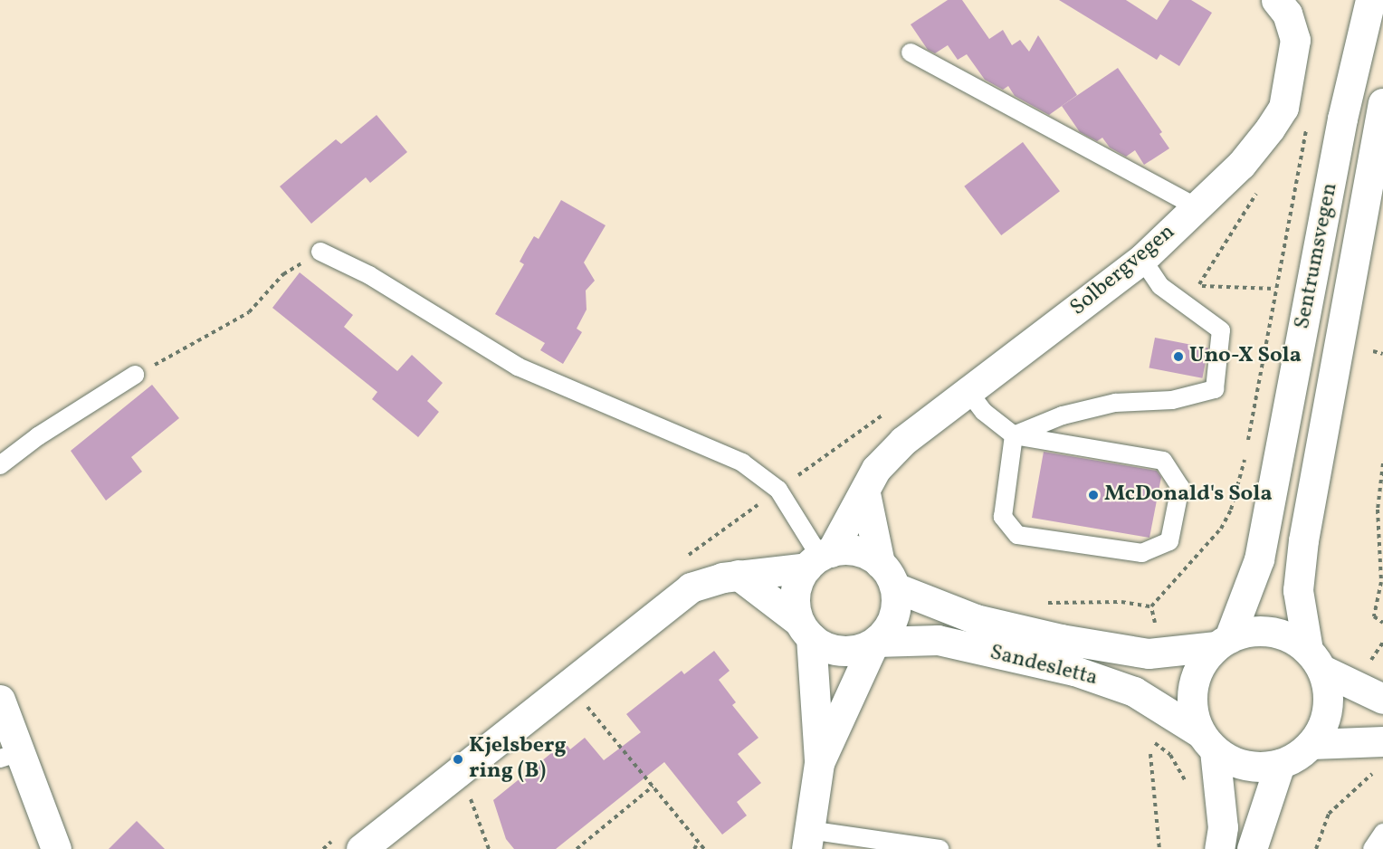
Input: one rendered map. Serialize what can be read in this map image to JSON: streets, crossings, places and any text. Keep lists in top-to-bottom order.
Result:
{
  "streets": {
    "street": ["Sentrumsvegen", "Solbergvegen", "Sandesletta"]
  },
  "crossings": [
    ["Sentrumsvegen", "Sandesletta"],
    ["Solbergvegen", "Sandesletta"]
  ],
  "places": ["Uno-X Sola", "McDonald's Sola", "Kjelsberg ring (B)"]
}
